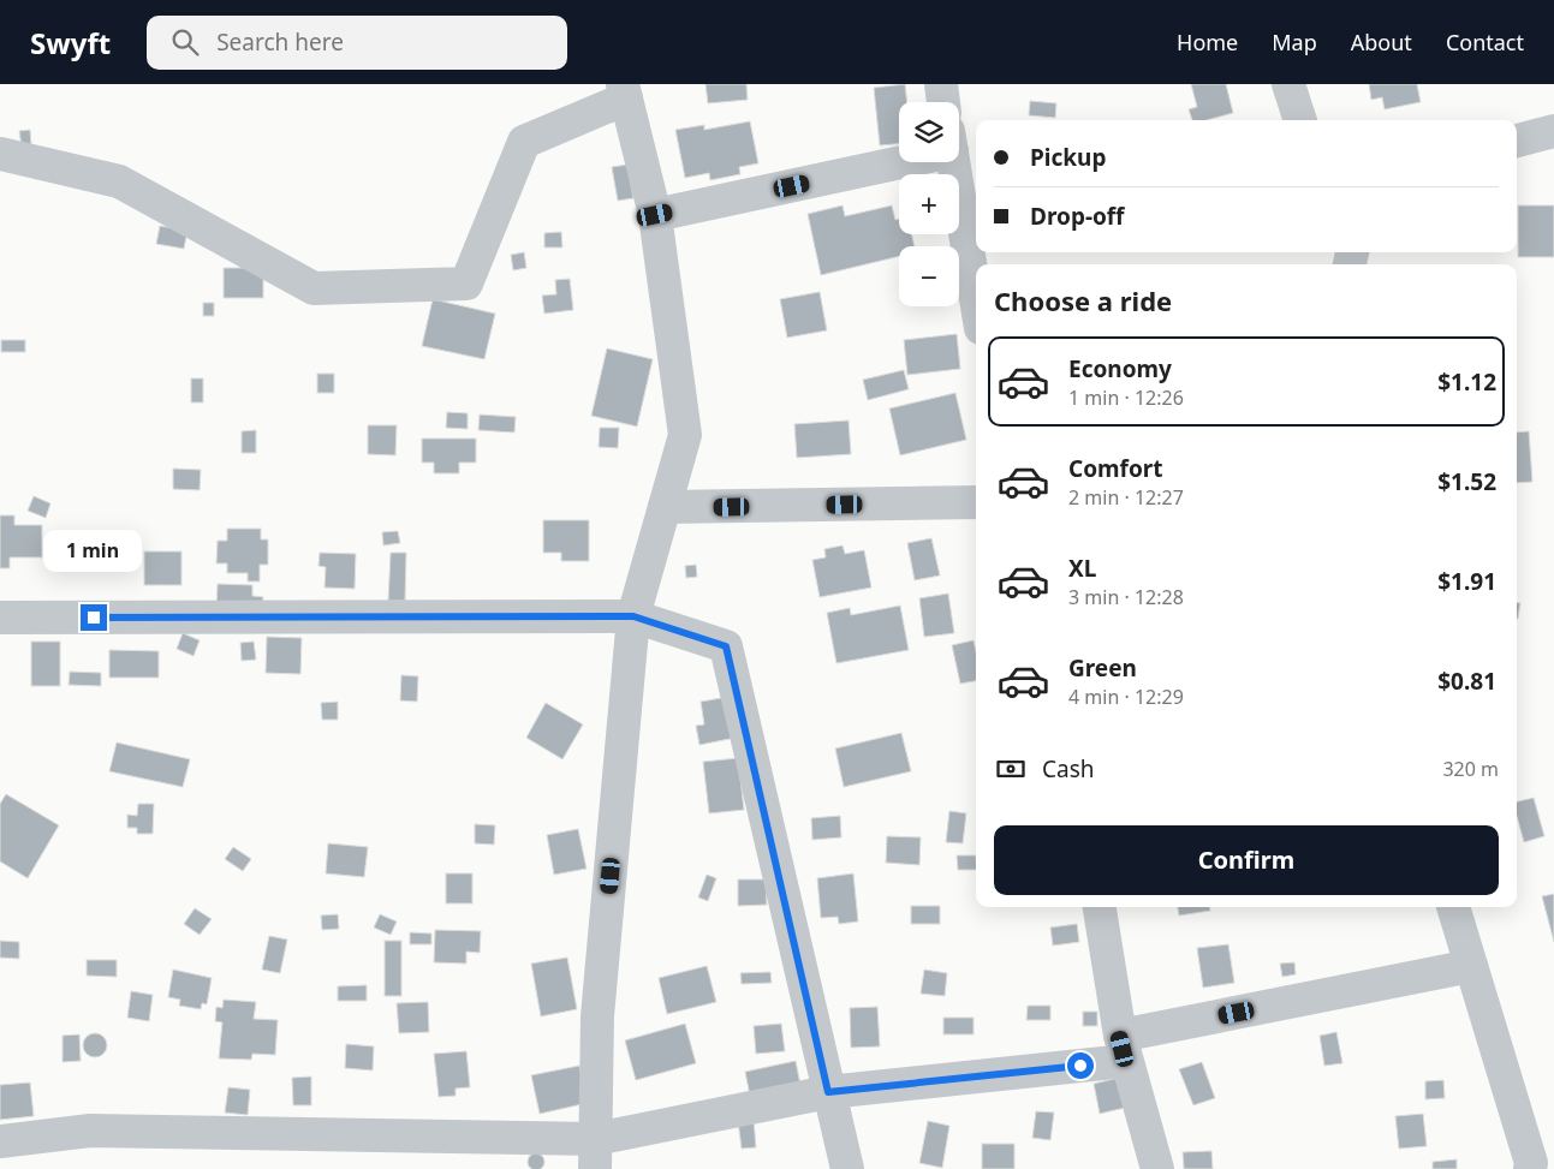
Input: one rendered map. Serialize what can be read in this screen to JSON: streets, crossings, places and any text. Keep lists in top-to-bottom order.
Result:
{
  "page": {
    "header": "Swyft",
    "search": "Search here",
    "nav": [
      "Home",
      "Map",
      "About",
      "Contact"
    ],
    "map_buttons": ["+", "−"],
    "banner": ["Pickup", "Drop-off"],
    "heading": "Choose a ride",
    "list": [
      {
        "name": "Economy",
        "note": "1 min · 12:26",
        "value": "$1.12"
      },
      {
        "name": "Comfort",
        "note": "2 min · 12:27",
        "value": "$1.52"
      },
      {
        "name": "XL",
        "note": "3 min · 12:28",
        "value": "$1.91"
      },
      {
        "name": "Green",
        "note": "4 min · 12:29",
        "value": "$0.81"
      }
    ],
    "bubble": "1 min",
    "pay": ["Cash", "320 m"],
    "buttons": "Confirm"
  }
}
